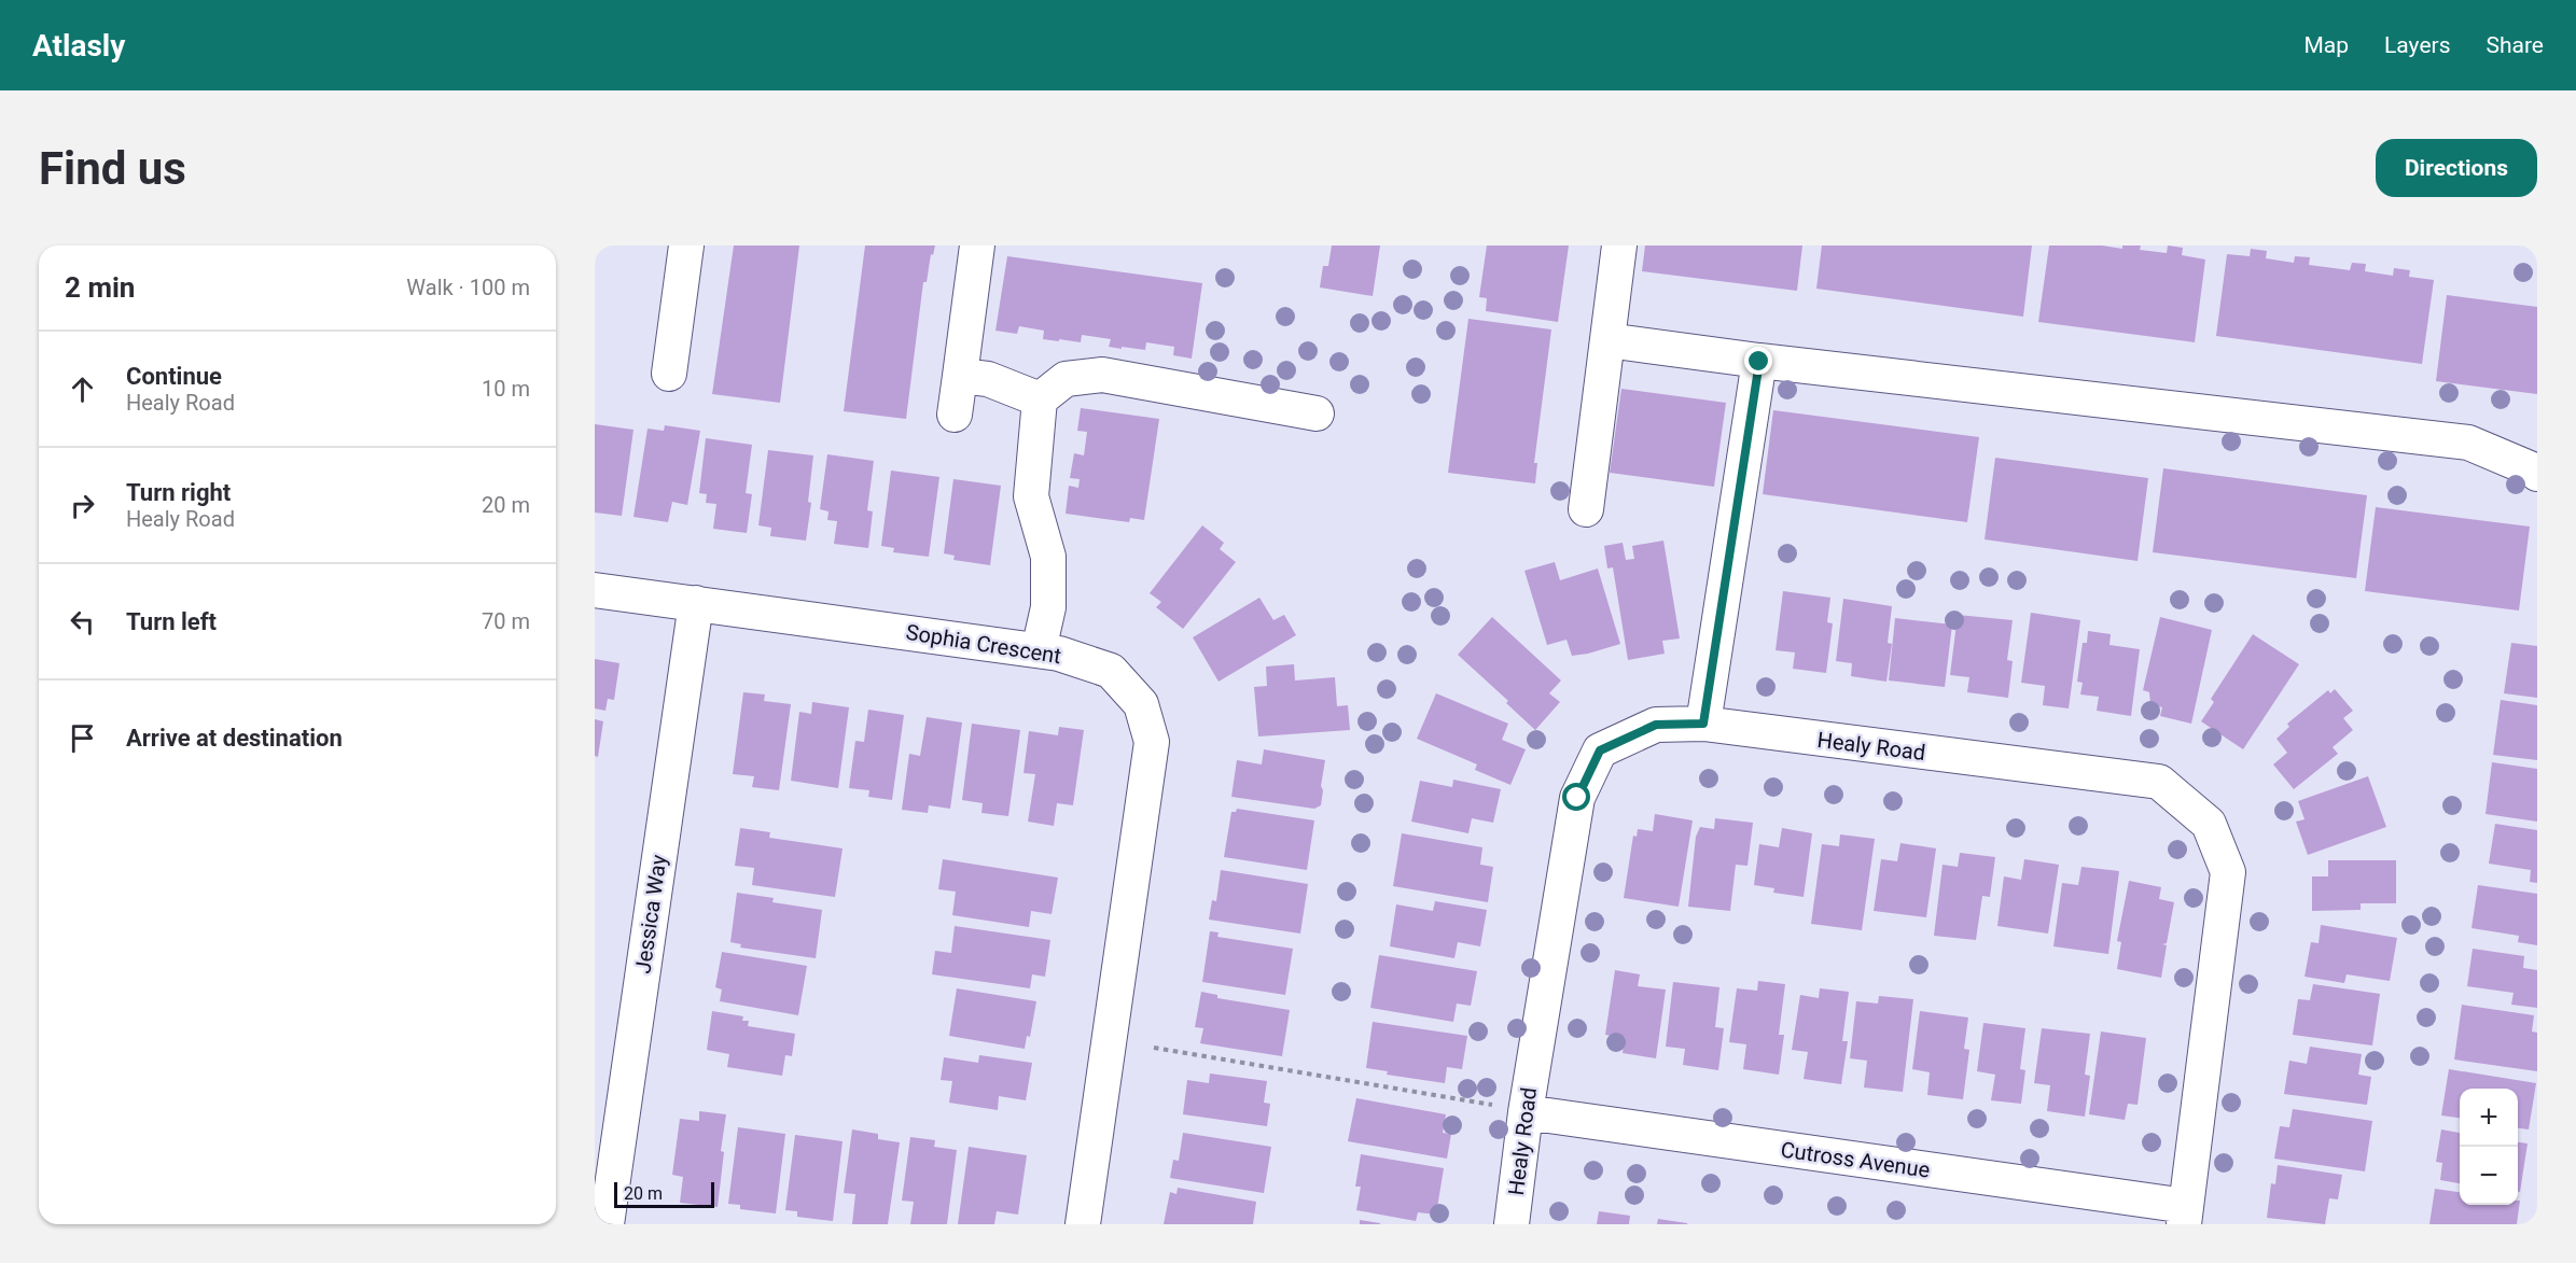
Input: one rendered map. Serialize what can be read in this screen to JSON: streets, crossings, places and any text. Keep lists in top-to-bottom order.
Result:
{
  "streets": {
    "street": [
      "Sophia Crescent",
      "Healy Road",
      "Jessica Way",
      "Cutross Avenue"
    ]
  },
  "crossings": [
    ["Sophia Crescent", "Jessica Way"],
    ["Healy Road", "Cutross Avenue"]
  ],
  "scale_bar": "20 m",
  "page": {
    "header": "Atlasly",
    "nav": ["Map", "Layers", "Share"],
    "buttons": "Directions",
    "title": "Find us",
    "heading": ["2 min", "Walk · 100 m"],
    "list": [
      ["Continue", "Healy Road", "10 m"],
      ["Turn right", "Healy Road", "20 m"],
      ["Turn left", "70 m"],
      "Arrive at destination"
    ],
    "map_buttons": ["+", "−"],
    "scale": "20 m"
  }
}
